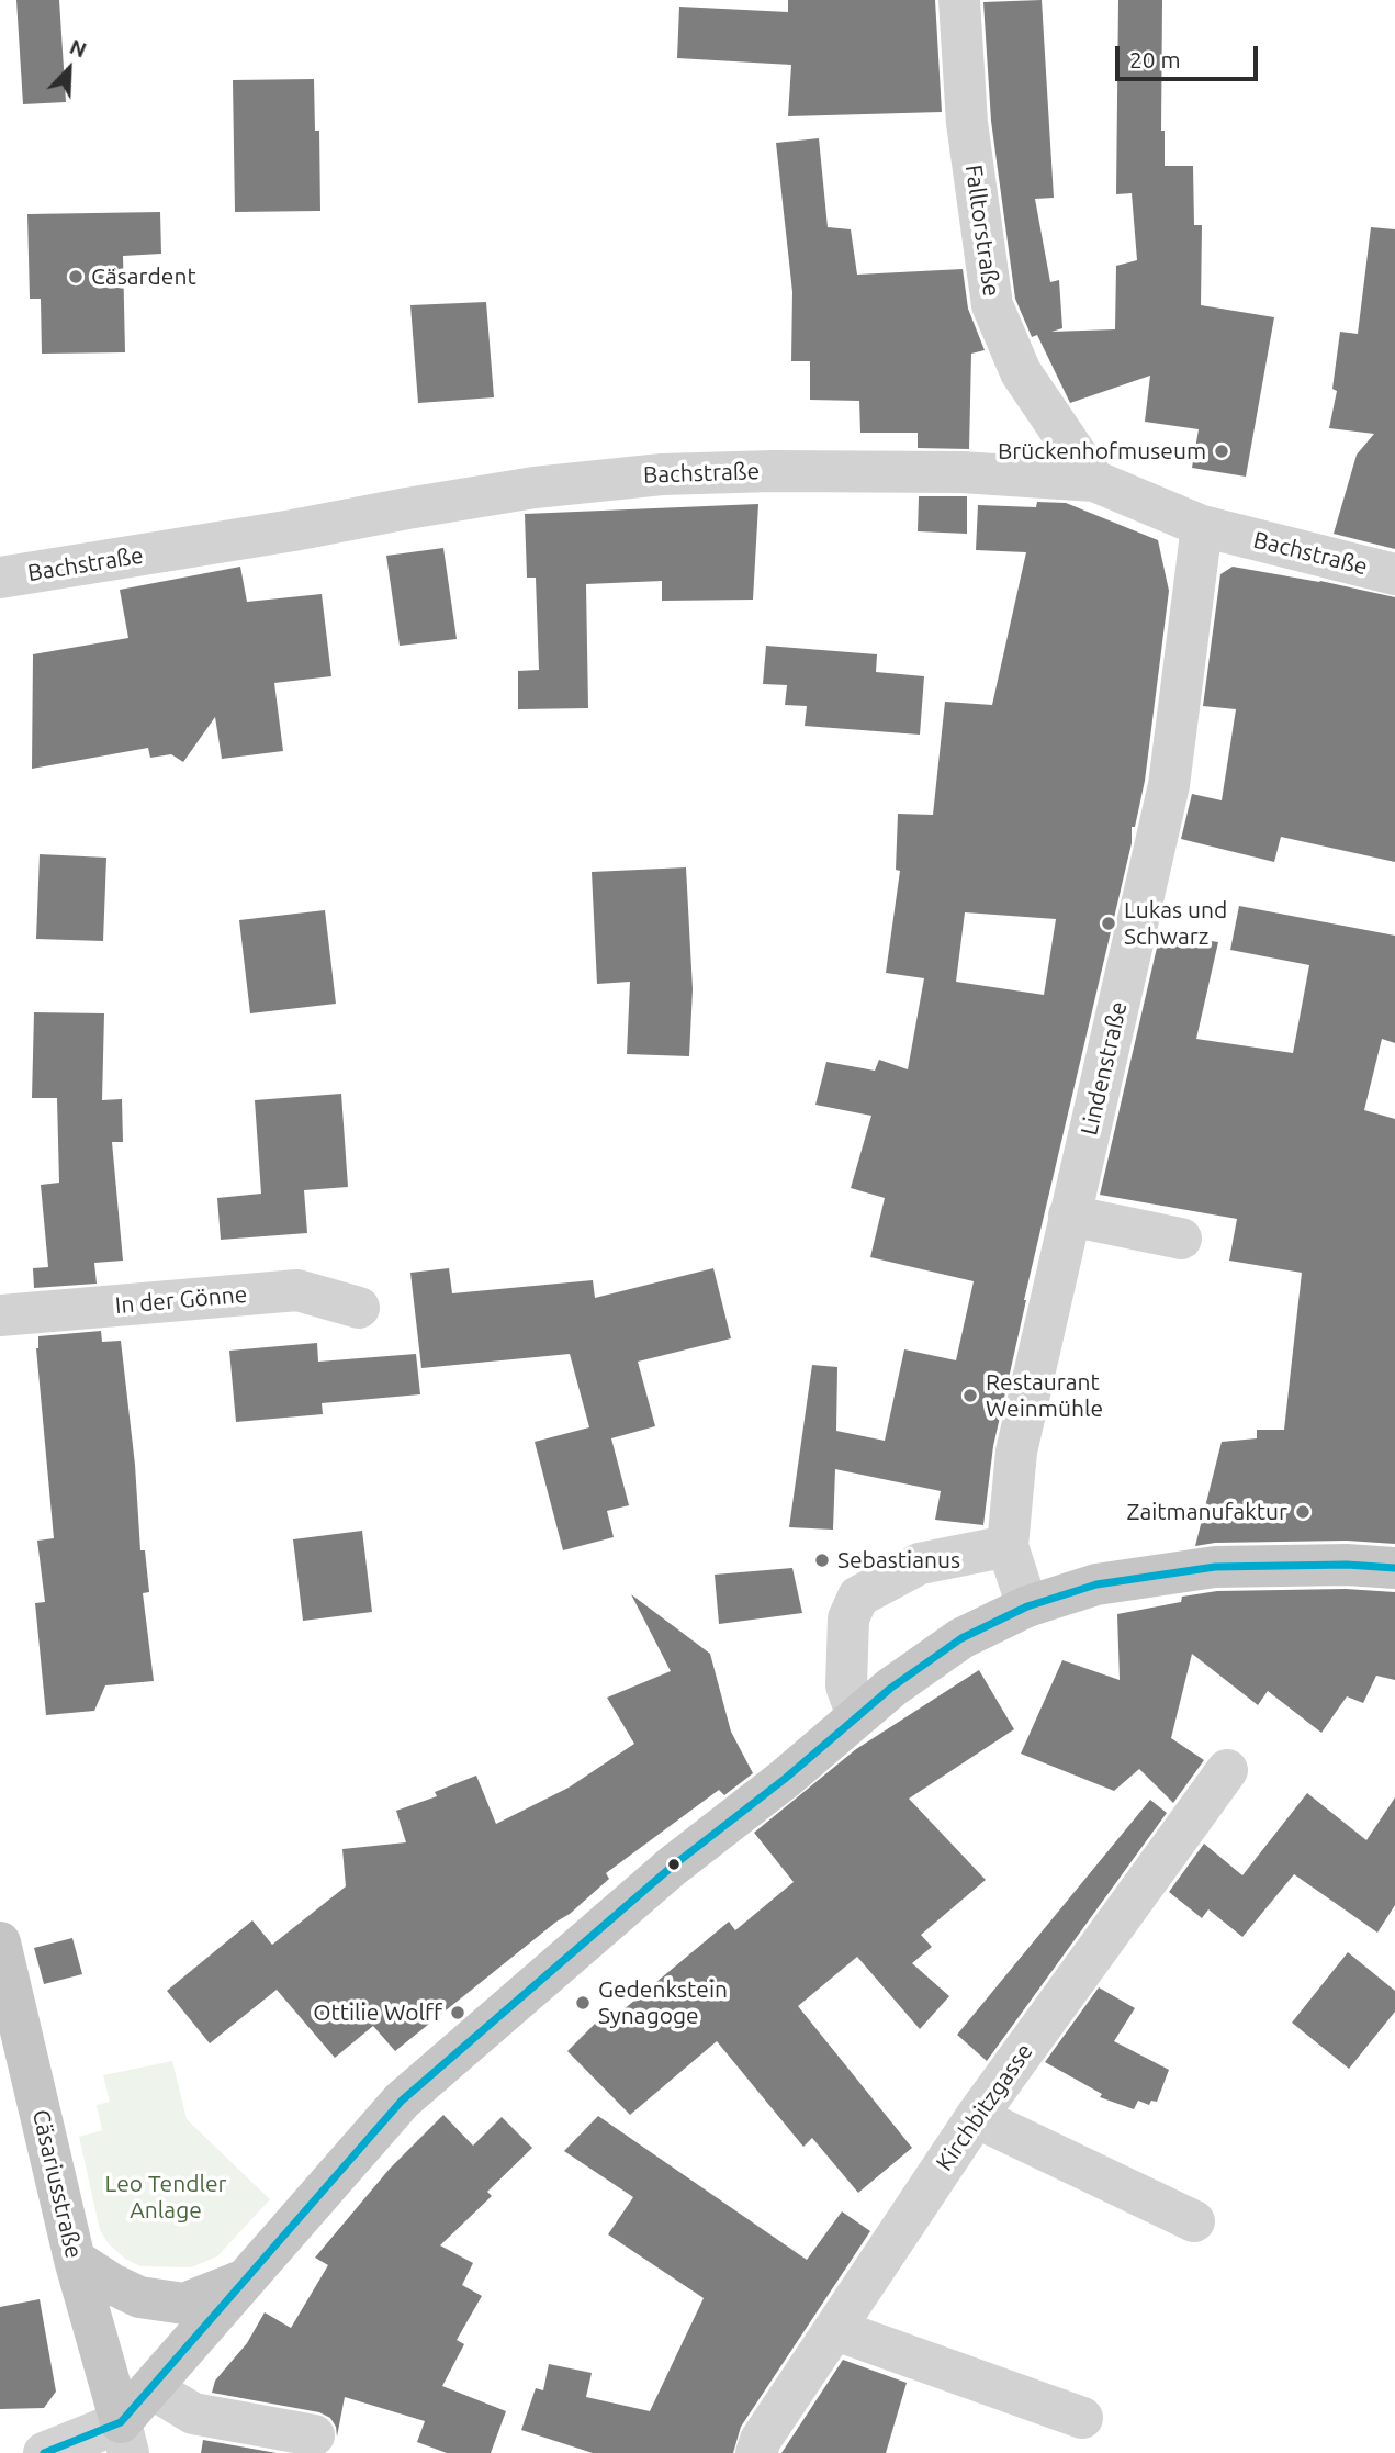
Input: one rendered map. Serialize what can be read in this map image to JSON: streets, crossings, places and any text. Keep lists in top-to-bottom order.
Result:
{
  "streets": {
    "main road": ["Cäsariusstraße"],
    "street": [
      "Falltorstraße",
      "Bachstraße",
      "Lindenstraße",
      "In der Gönne",
      "Kirchbitzgasse"
    ]
  },
  "crossings": [
    ["Falltorstraße", "Bachstraße"],
    ["Bachstraße", "Lindenstraße"]
  ],
  "parks": ["Leo Tendler Anlage"],
  "places": [
    "Cäsardent",
    "Brückenhofmuseum",
    "Lukas und Schwarz",
    "Restaurant Weinmühle",
    "Zaitmanufaktur",
    "Sebastianus",
    "Gedenkstein Synagoge",
    "Ottilie Wolff"
  ],
  "scale_bar": "20 m",
  "north": "top right"
}
